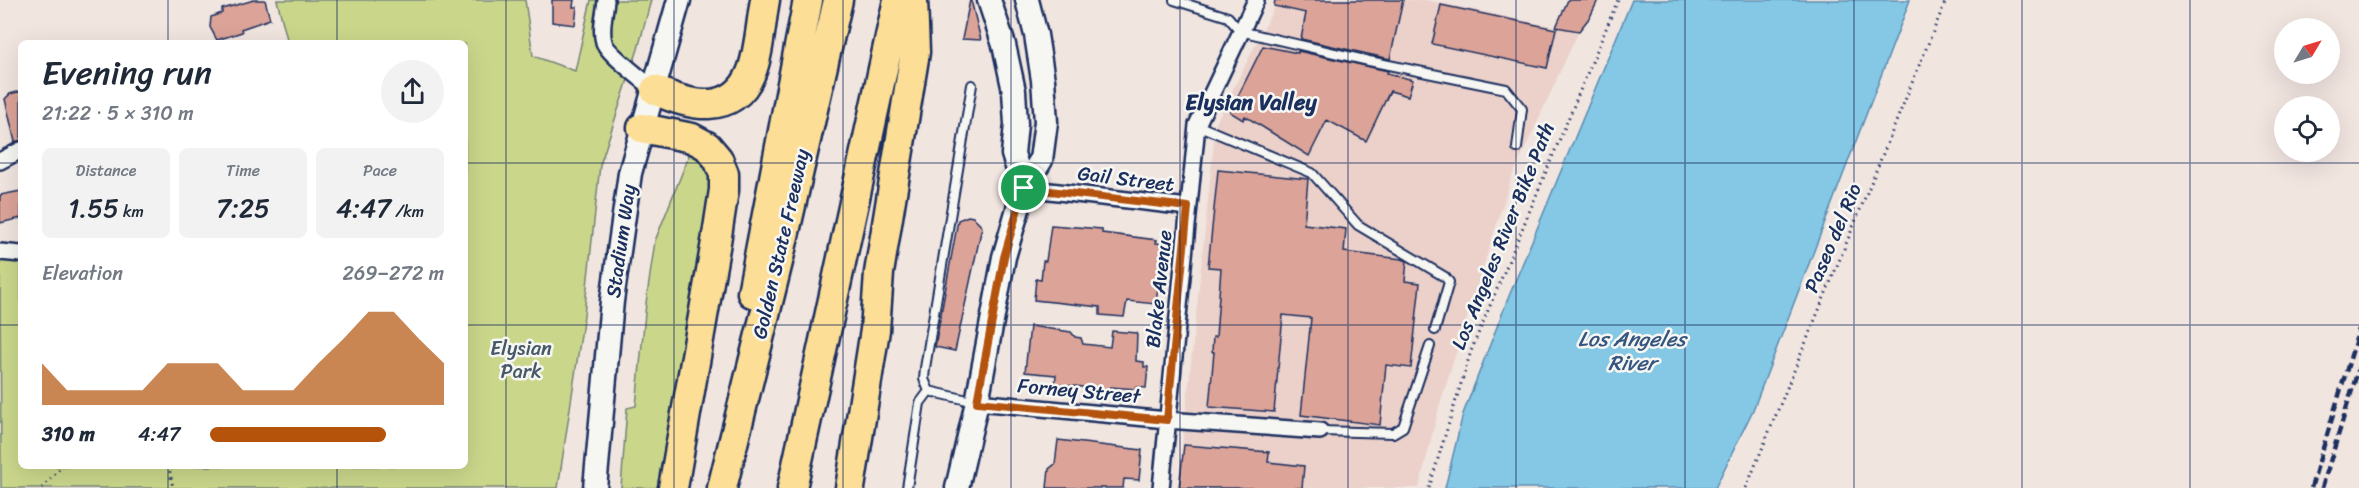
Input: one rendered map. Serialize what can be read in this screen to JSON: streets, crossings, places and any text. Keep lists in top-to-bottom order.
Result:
{
  "streets": {
    "highway": ["Golden State Freeway"],
    "main road": ["Stadium Way"],
    "street": ["Gail Street", "Blake Avenue", "Forney Street"],
    "path": ["Los Angeles River Bike Path", "Paseo del Rio"]
  },
  "crossings": [
    ["Gail Street", "Blake Avenue"],
    ["Blake Avenue", "Forney Street"]
  ],
  "districts": ["Elysian Valley"],
  "water": ["Los Angeles River"],
  "parks": ["Elysian Park"],
  "north": "top right",
  "page": {
    "heading": ["Evening run", "21:22 · 5 × 310 m"],
    "stats": [
      ["Distance", "1.55 km"],
      ["Time", "7:25"],
      ["Pace", "4:47 /km"]
    ],
    "chart": ["Elevation", "269–272 m"],
    "list": [
      {
        "name": "310 m",
        "note": "4:47"
      }
    ]
  }
}
